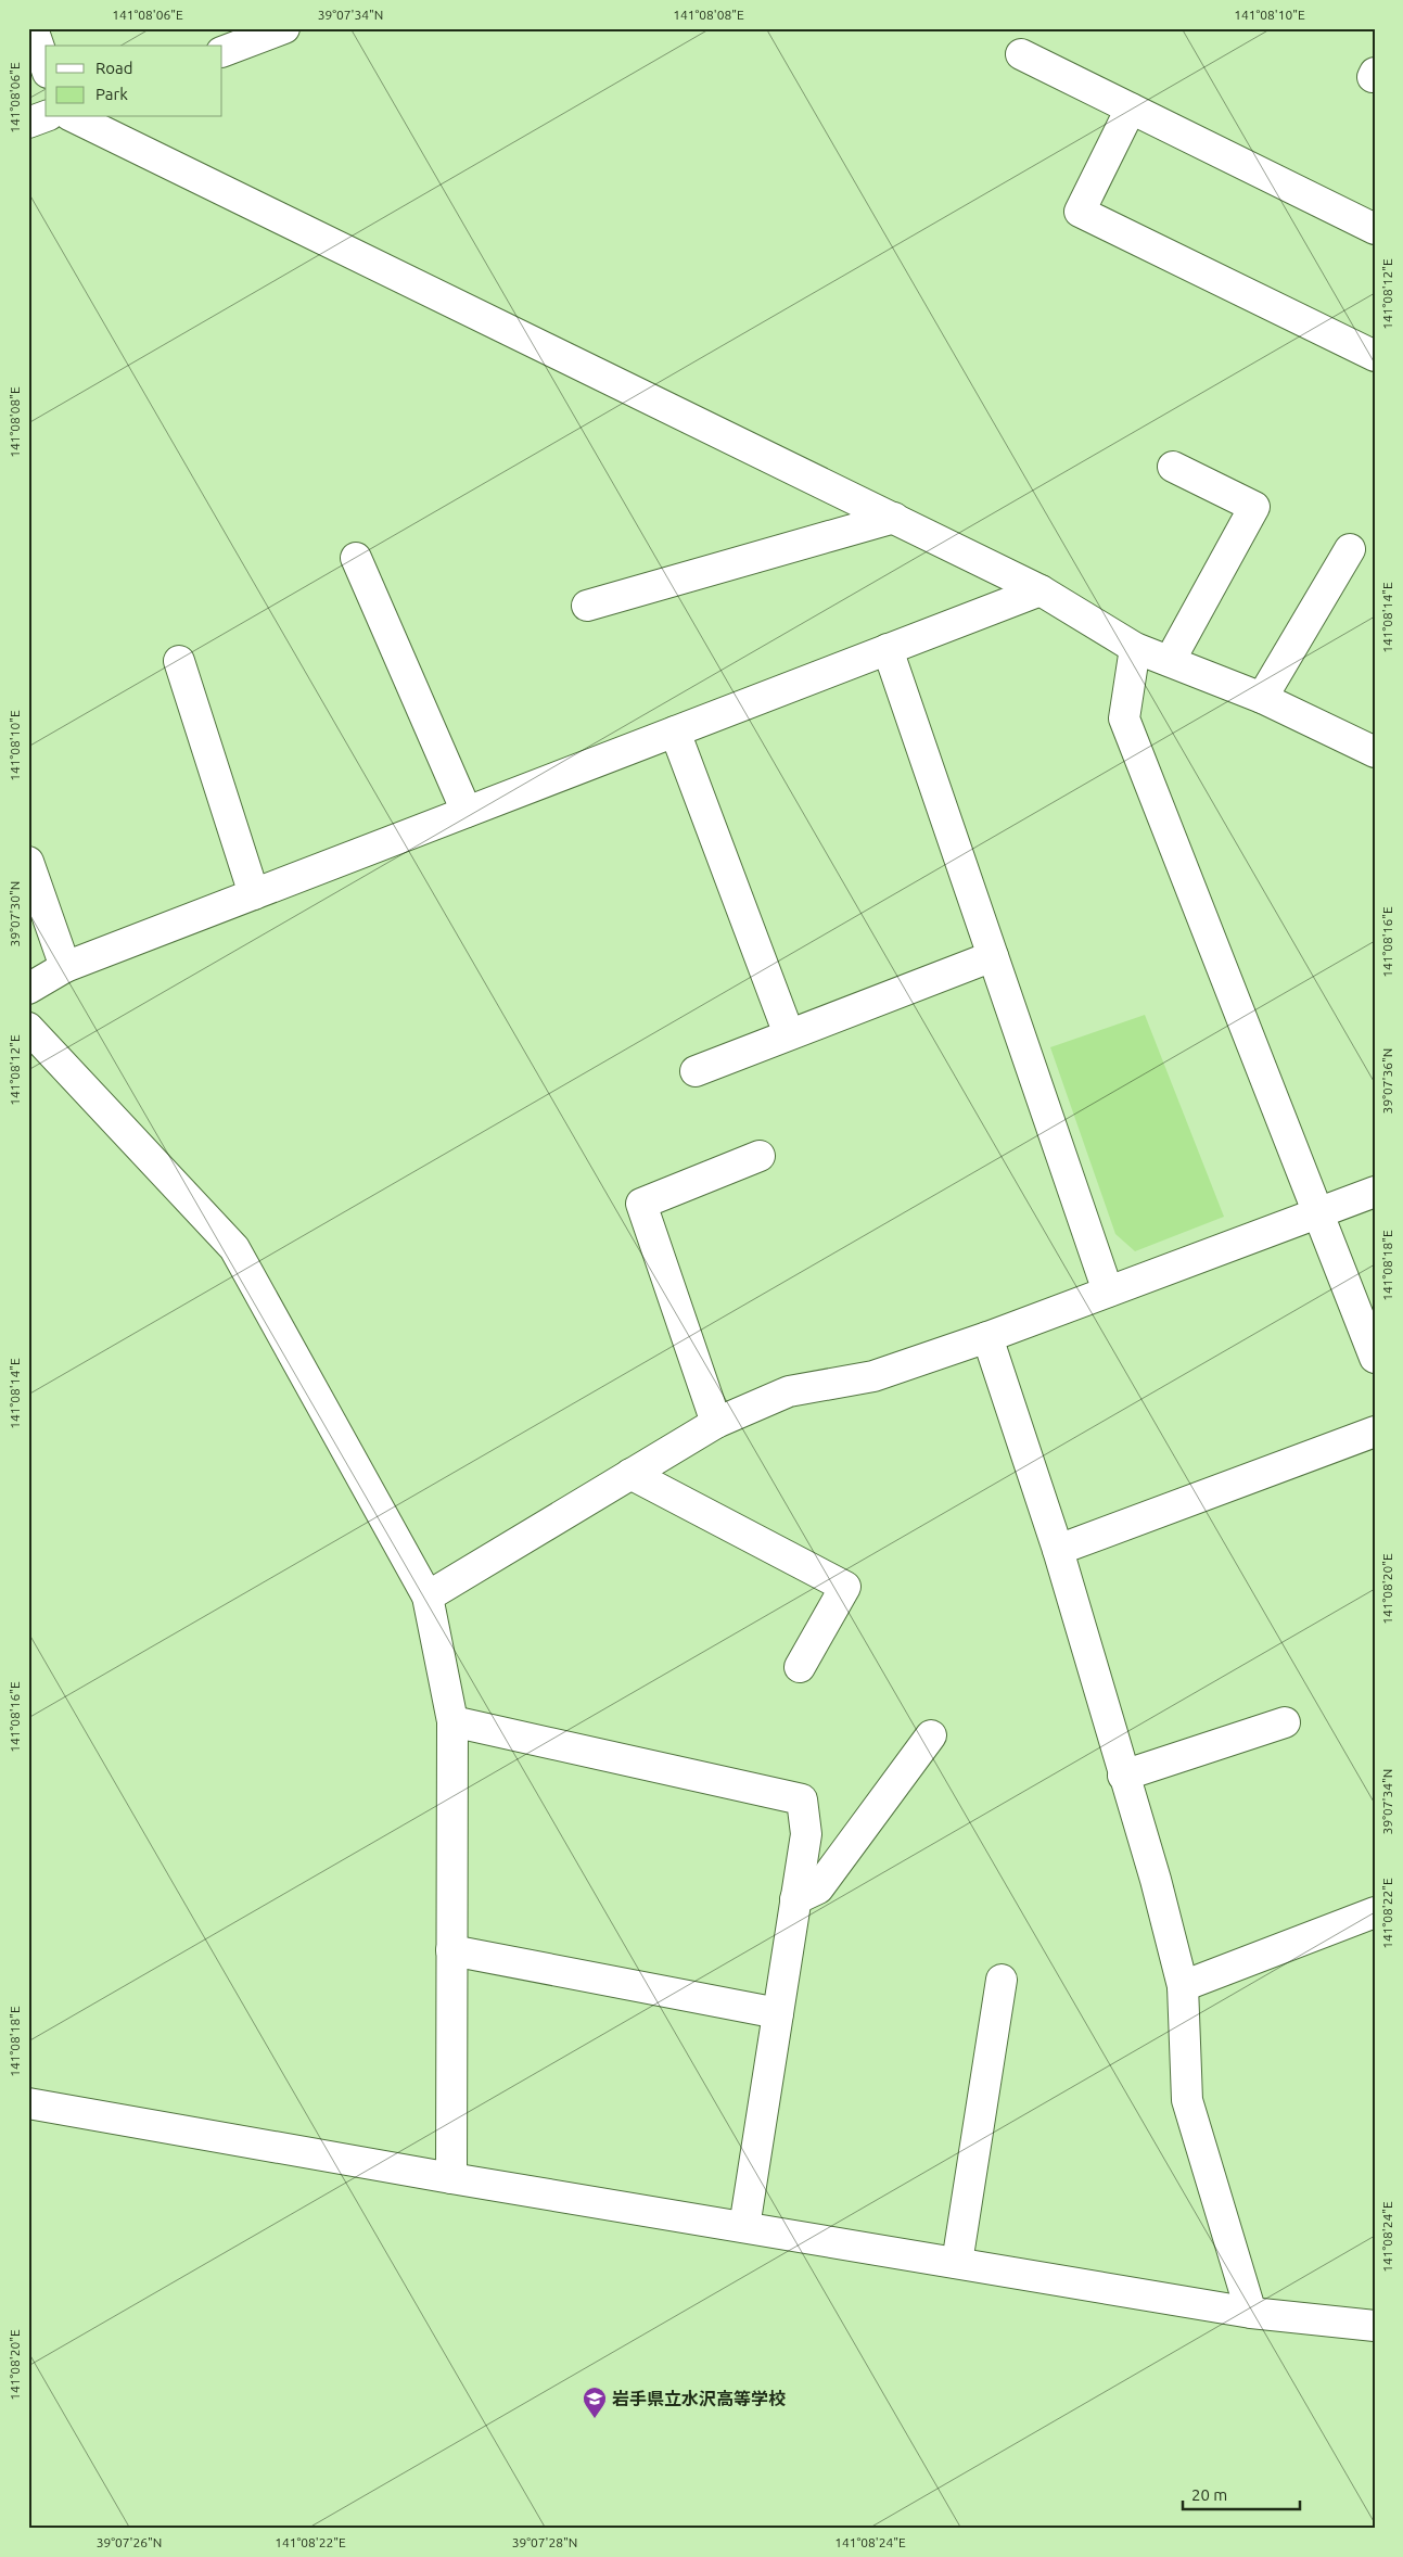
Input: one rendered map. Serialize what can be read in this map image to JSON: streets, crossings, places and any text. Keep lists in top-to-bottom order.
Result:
{
  "places": {
    "school or university": ["岩手県立水沢高等学校"]
  },
  "legend": ["Road", "Park"],
  "scale_bar": "20 m",
  "coordinates": [
    "141°08'06\"E",
    "39°07'34\"N",
    "141°08'08\"E",
    "141°08'10\"E",
    "141°08'12\"E",
    "141°08'14\"E",
    "39°07'30\"N",
    "141°08'16\"E",
    "39°07'36\"N",
    "141°08'18\"E",
    "141°08'20\"E",
    "141°08'22\"E",
    "141°08'24\"E",
    "39°07'26\"N",
    "39°07'28\"N"
  ]
}
